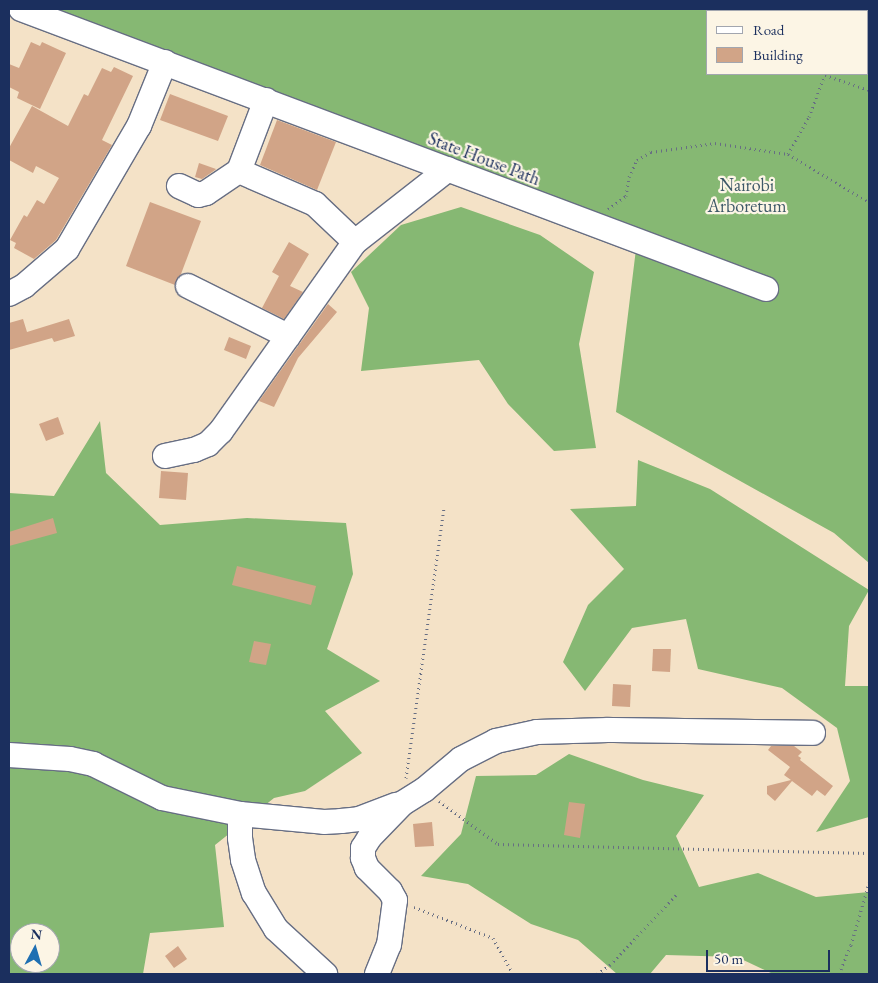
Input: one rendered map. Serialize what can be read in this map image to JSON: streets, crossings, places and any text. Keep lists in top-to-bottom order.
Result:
{
  "parks": ["Nairobi Arboretum"],
  "legend": ["Road", "Building"],
  "scale_bar": "50 m",
  "north": "top"
}
